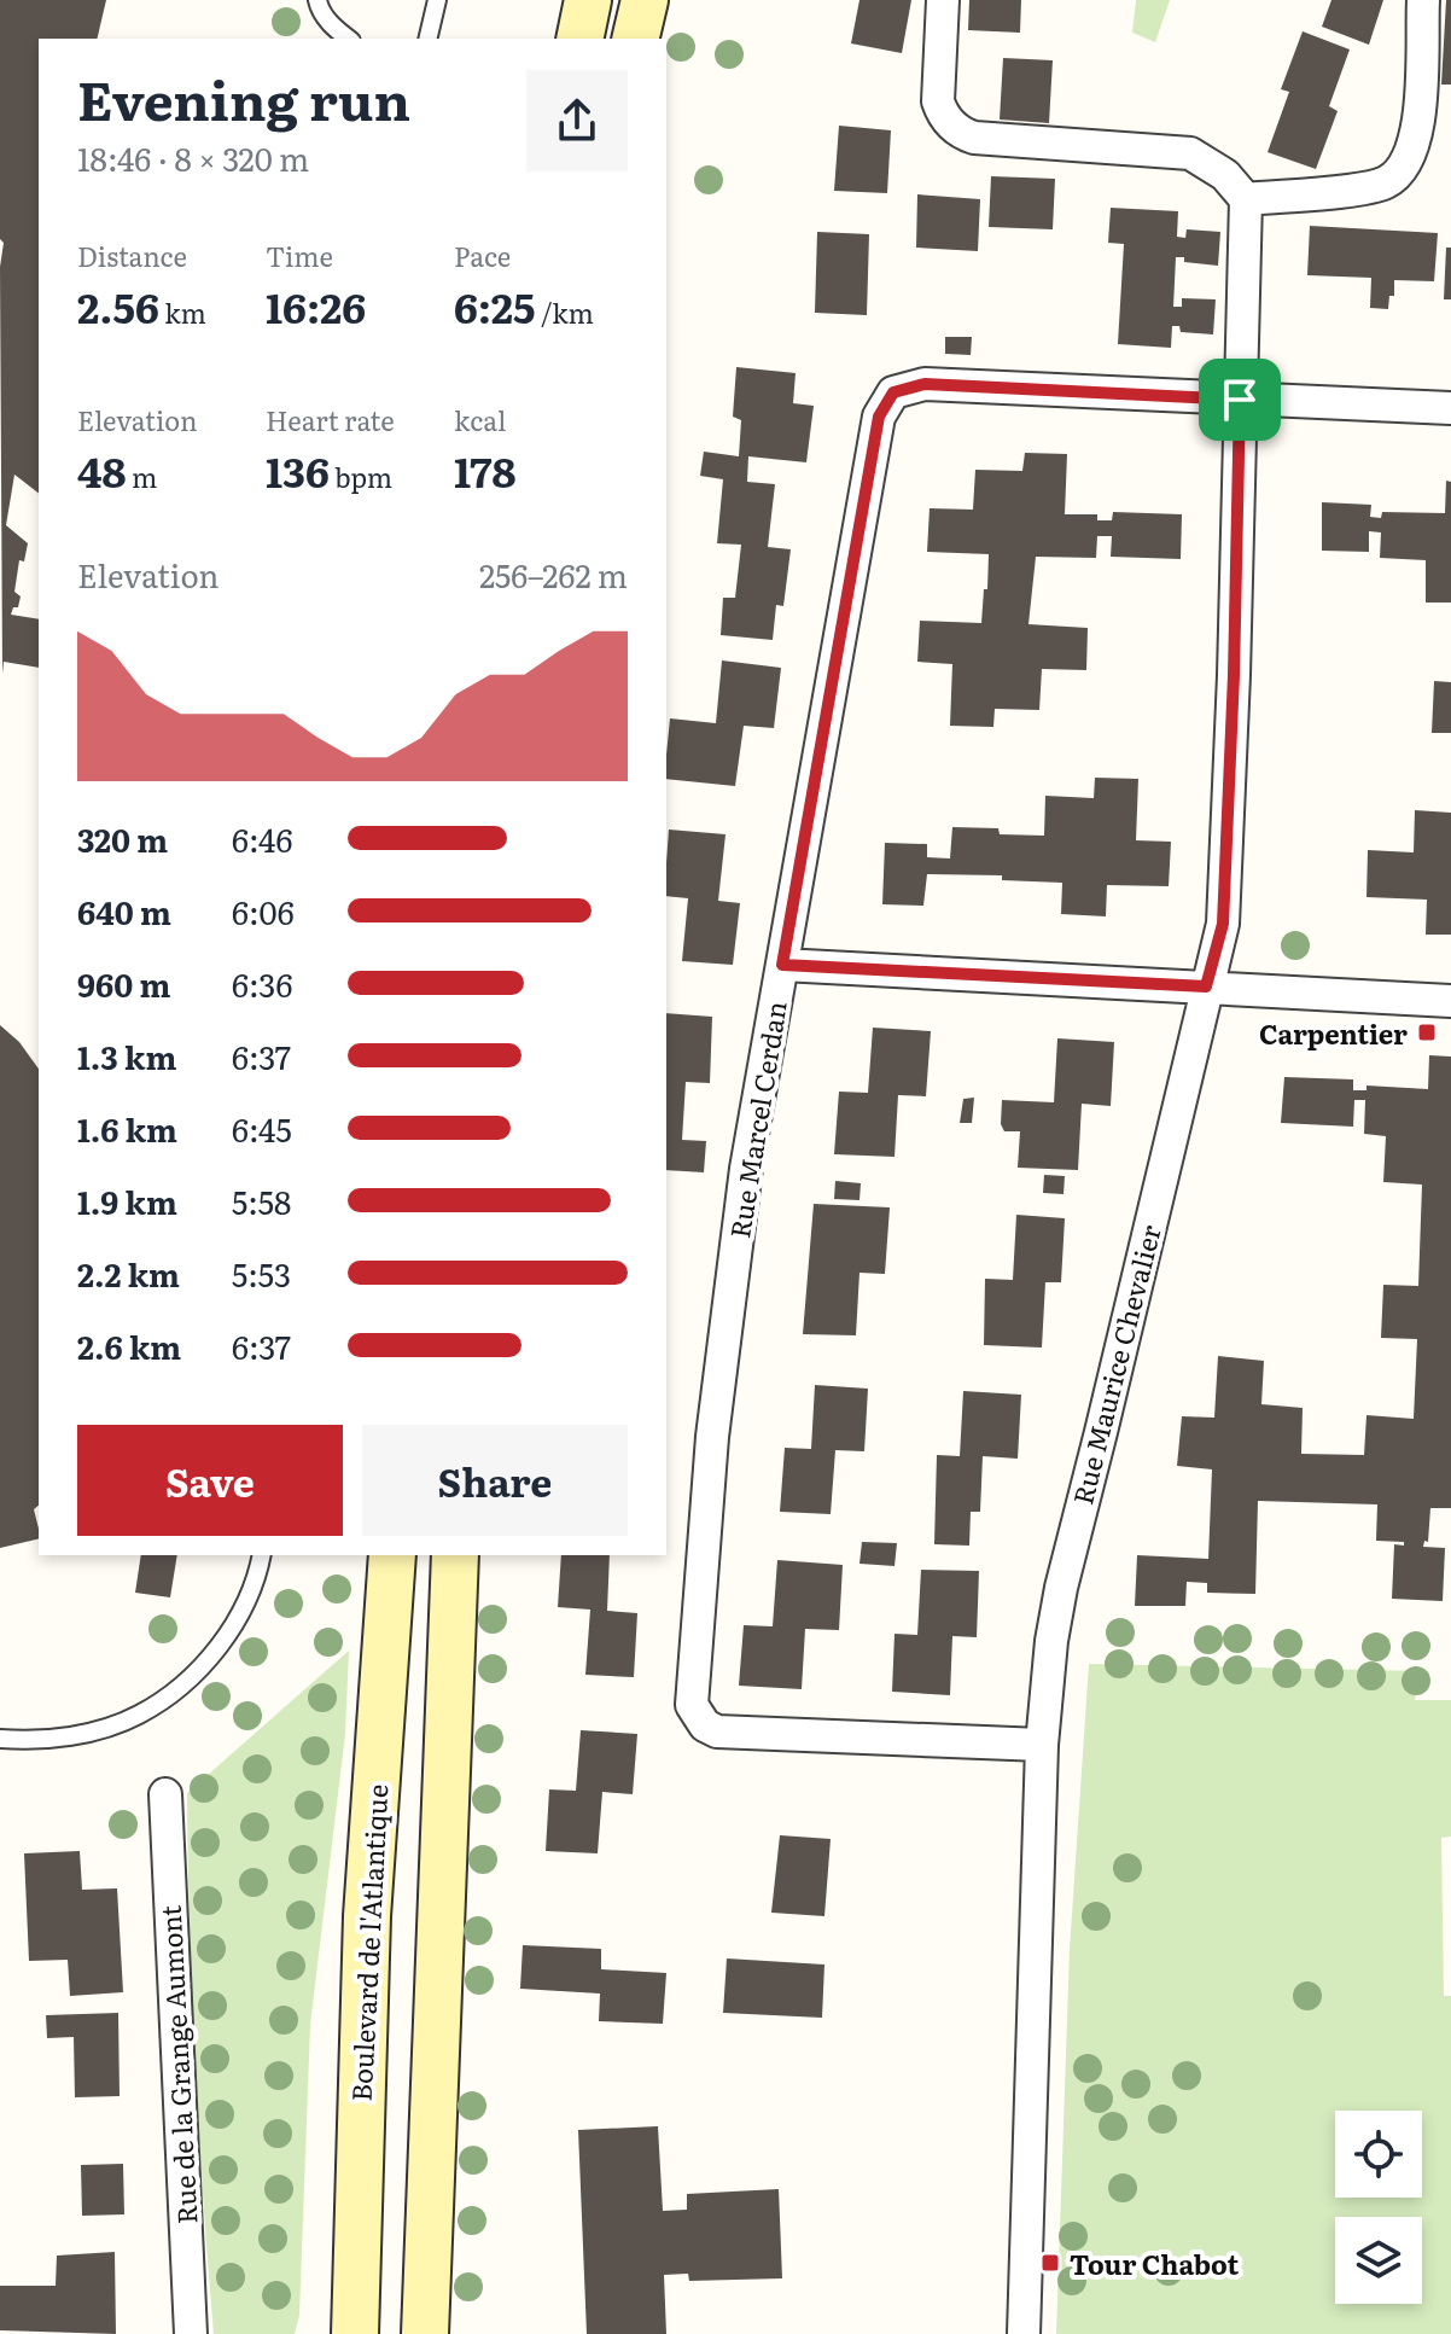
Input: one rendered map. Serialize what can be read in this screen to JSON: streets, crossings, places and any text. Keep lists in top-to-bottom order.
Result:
{
  "streets": {
    "main road": ["Boulevard de l'Atlantique"],
    "street": ["Rue Marcel Cerdan", "Rue Maurice Chevalier", "Rue de la Grange Aumont"]
  },
  "crossings": [
    ["Rue Marcel Cerdan", "Rue Maurice Chevalier"]
  ],
  "places": {
    "transit": ["Carpentier", "Tour Chabot"]
  },
  "page": {
    "heading": ["Evening run", "18:46 · 8 × 320 m"],
    "stats": [
      ["Distance", "2.56 km"],
      ["Time", "16:26"],
      ["Pace", "6:25 /km"],
      ["Elevation", "48 m"],
      ["Heart rate", "136 bpm"],
      ["kcal", "178"]
    ],
    "chart": ["Elevation", "256–262 m"],
    "list": [
      {
        "name": "320 m",
        "note": "6:46"
      },
      {
        "name": "640 m",
        "note": "6:06"
      },
      {
        "name": "960 m",
        "note": "6:36"
      },
      {
        "name": "1.3 km",
        "note": "6:37"
      },
      {
        "name": "1.6 km",
        "note": "6:45"
      },
      {
        "name": "1.9 km",
        "note": "5:58"
      },
      {
        "name": "2.2 km",
        "note": "5:53"
      },
      {
        "name": "2.6 km",
        "note": "6:37"
      }
    ],
    "buttons": ["Save", "Share"]
  }
}
